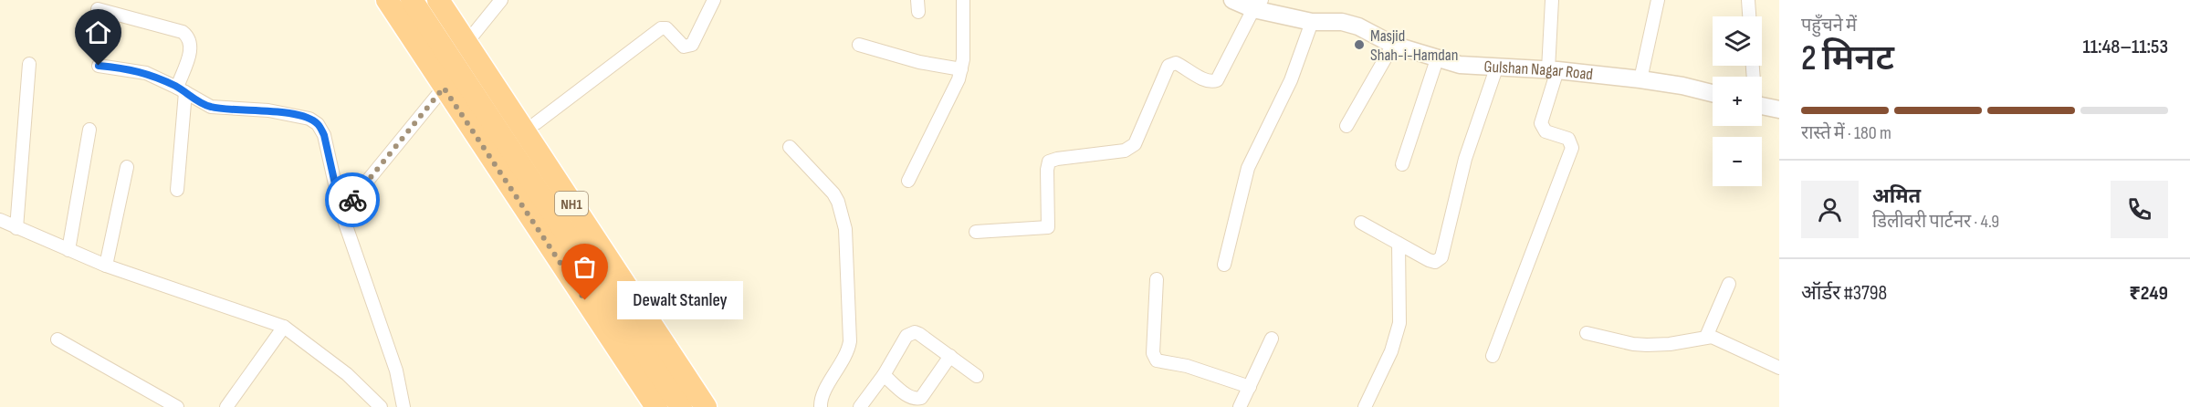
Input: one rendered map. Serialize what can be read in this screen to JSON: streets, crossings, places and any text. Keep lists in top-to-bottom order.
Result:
{
  "streets": {
    "highway": ["NH1"],
    "street": ["Gulshan Nagar Road"]
  },
  "places": ["Masjid Shah-i-Hamdan", "Dewalt Stanley"],
  "page": {
    "heading": ["2 मिनट", "पहुँचने में", "11:48–11:53"],
    "panel": [
      "अमित",
      "डिलीवरी पार्टनर · 4.9",
      "ऑर्डर #3798",
      "₹249"
    ],
    "map_buttons": ["+", "−"],
    "bar": "रास्ते में · 180 m",
    "bubble": "Dewalt Stanley"
  }
}
